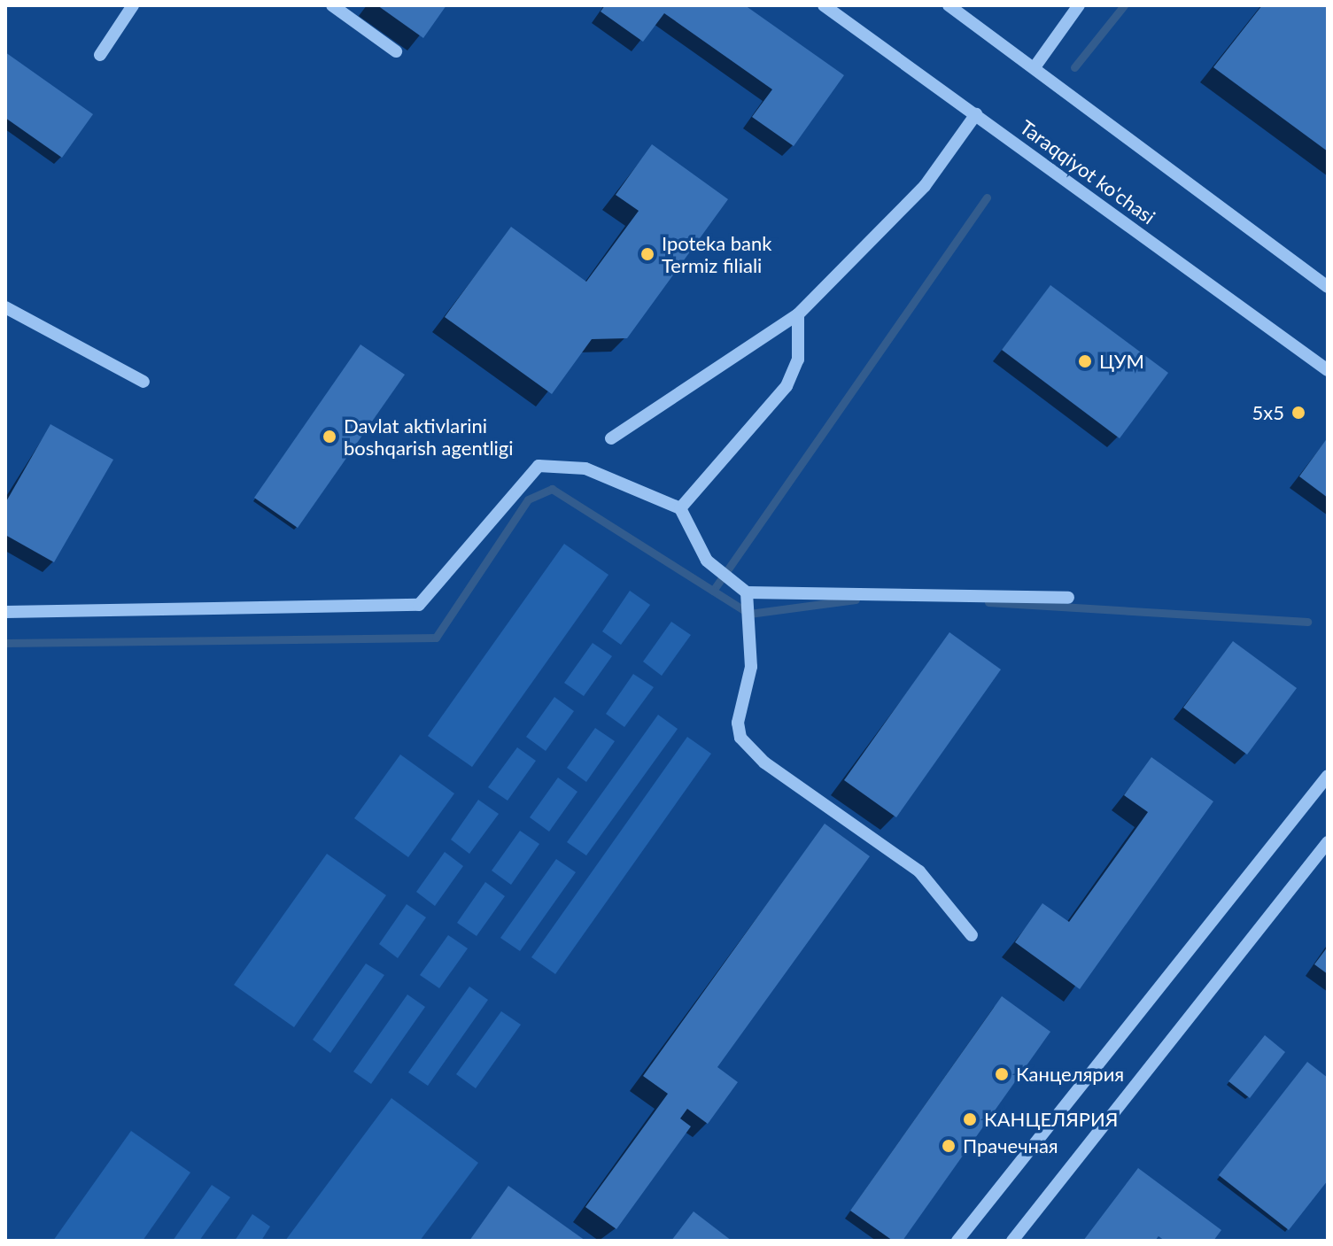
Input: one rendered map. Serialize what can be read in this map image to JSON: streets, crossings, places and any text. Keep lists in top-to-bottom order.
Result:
{
  "streets": {
    "street": ["Taraqqiyot ko'chasi"]
  },
  "places": [
    "Ipoteka bank Termiz filiali",
    "ЦУМ",
    "5x5",
    "Davlat aktivlarini boshqarish agentligi",
    "Канцелярия",
    "КАНЦЕЛЯРИЯ",
    "Прачечная"
  ]
}
